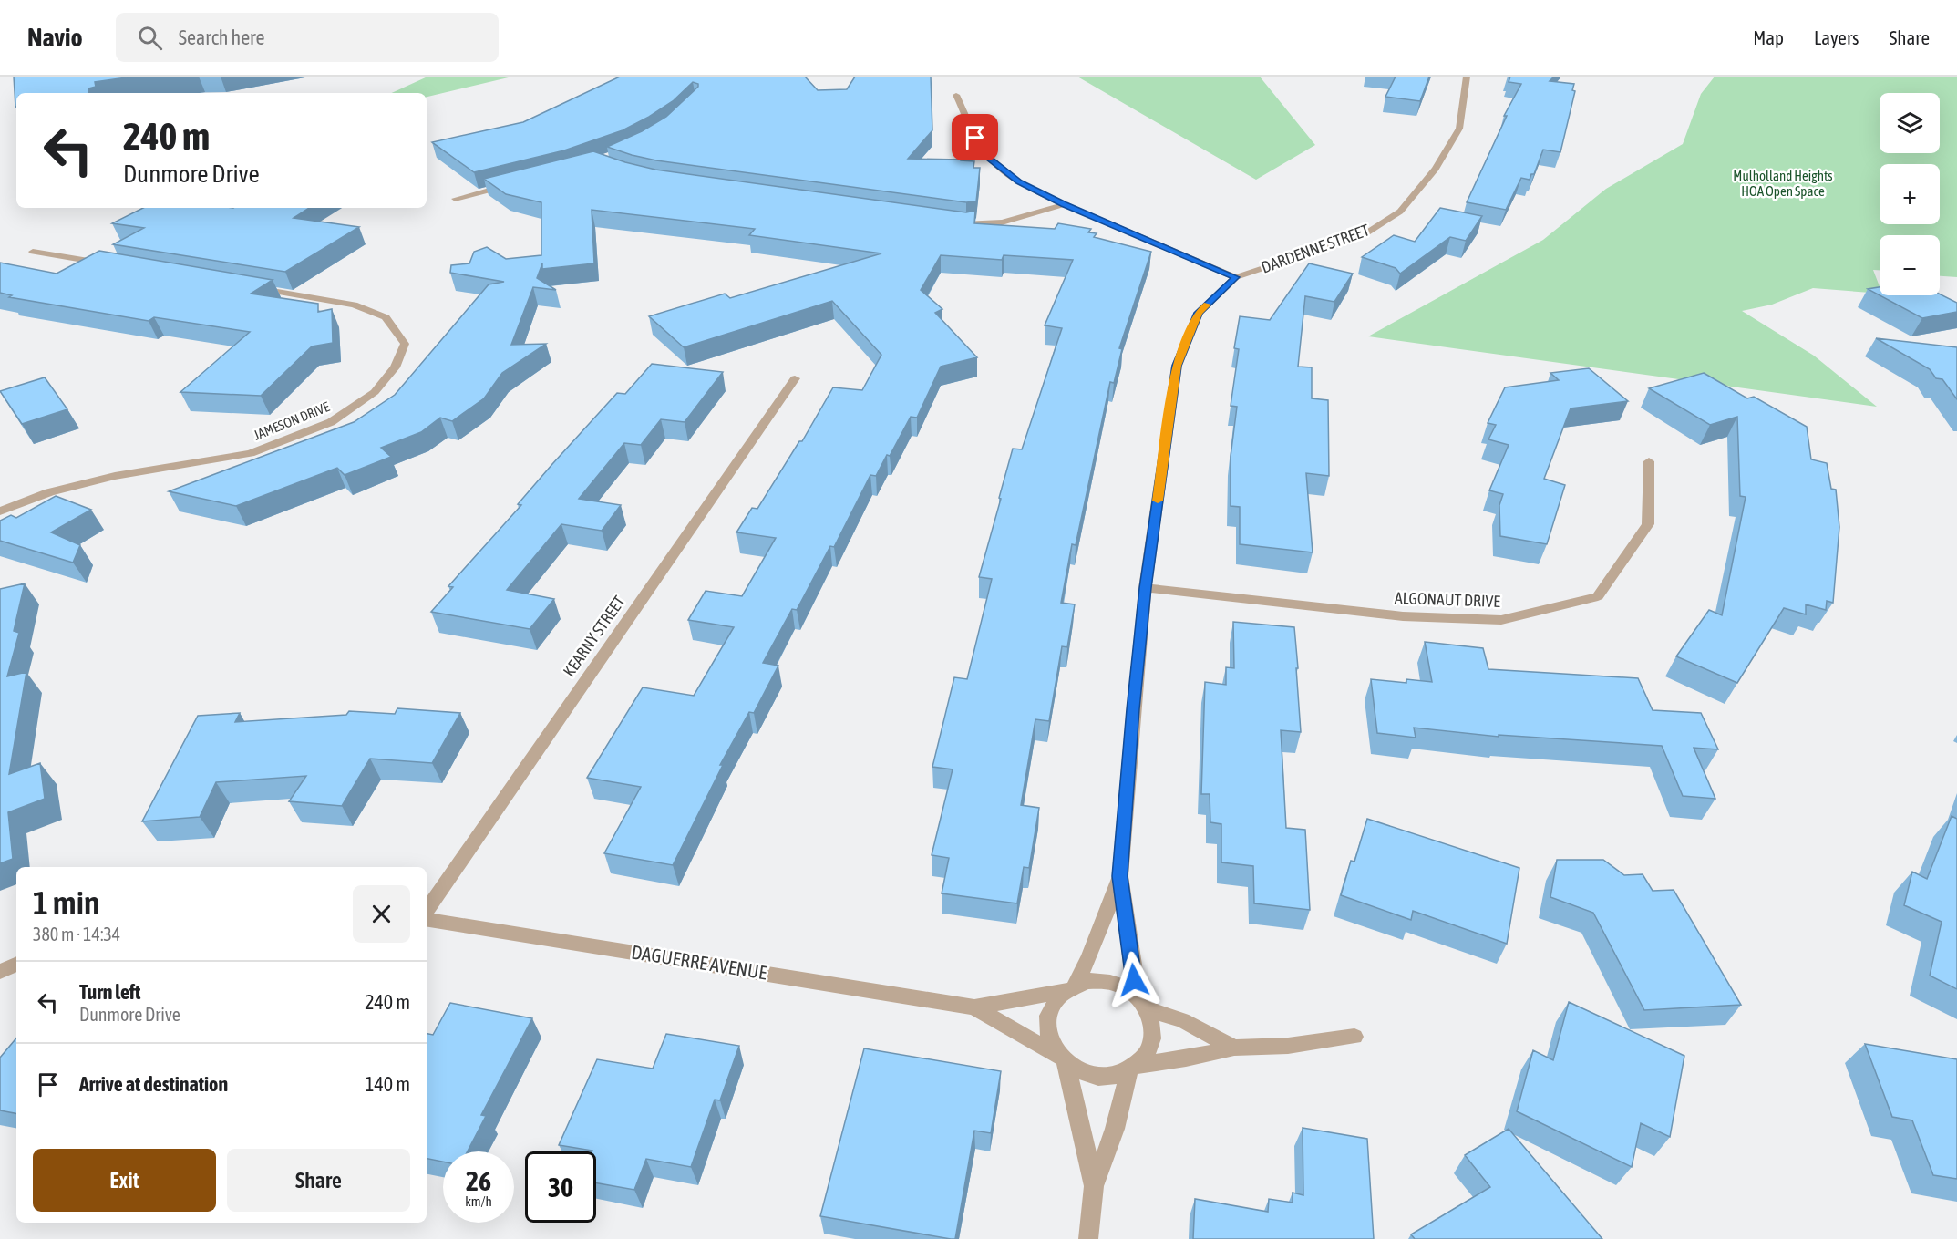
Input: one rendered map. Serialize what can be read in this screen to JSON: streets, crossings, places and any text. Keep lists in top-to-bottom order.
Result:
{
  "streets": {
    "street": [
      "DARDENNE STREET",
      "JAMESON DRIVE",
      "ALGONAUT DRIVE",
      "KEARNY STREET",
      "DAGUERRE AVENUE"
    ]
  },
  "crossings": [
    ["DARDENNE STREET", "ALGONAUT DRIVE"],
    ["DARDENNE STREET", "DAGUERRE AVENUE"]
  ],
  "parks": ["Mulholland Heights HOA Open Space"],
  "page": {
    "header": "Navio",
    "search": "Search here",
    "nav": ["Map", "Layers", "Share"],
    "map_buttons": ["+", "−"],
    "turn": ["240 m", "Dunmore Drive"],
    "heading": ["1 min", "380 m · 14:34"],
    "list": [
      {
        "name": "Turn left",
        "note": "Dunmore Drive",
        "value": "240 m"
      },
      {
        "name": "Arrive at destination",
        "value": "140 m"
      }
    ],
    "buttons": ["Exit", "Share"],
    "speed": "26 km/h",
    "limit": "30"
  }
}
